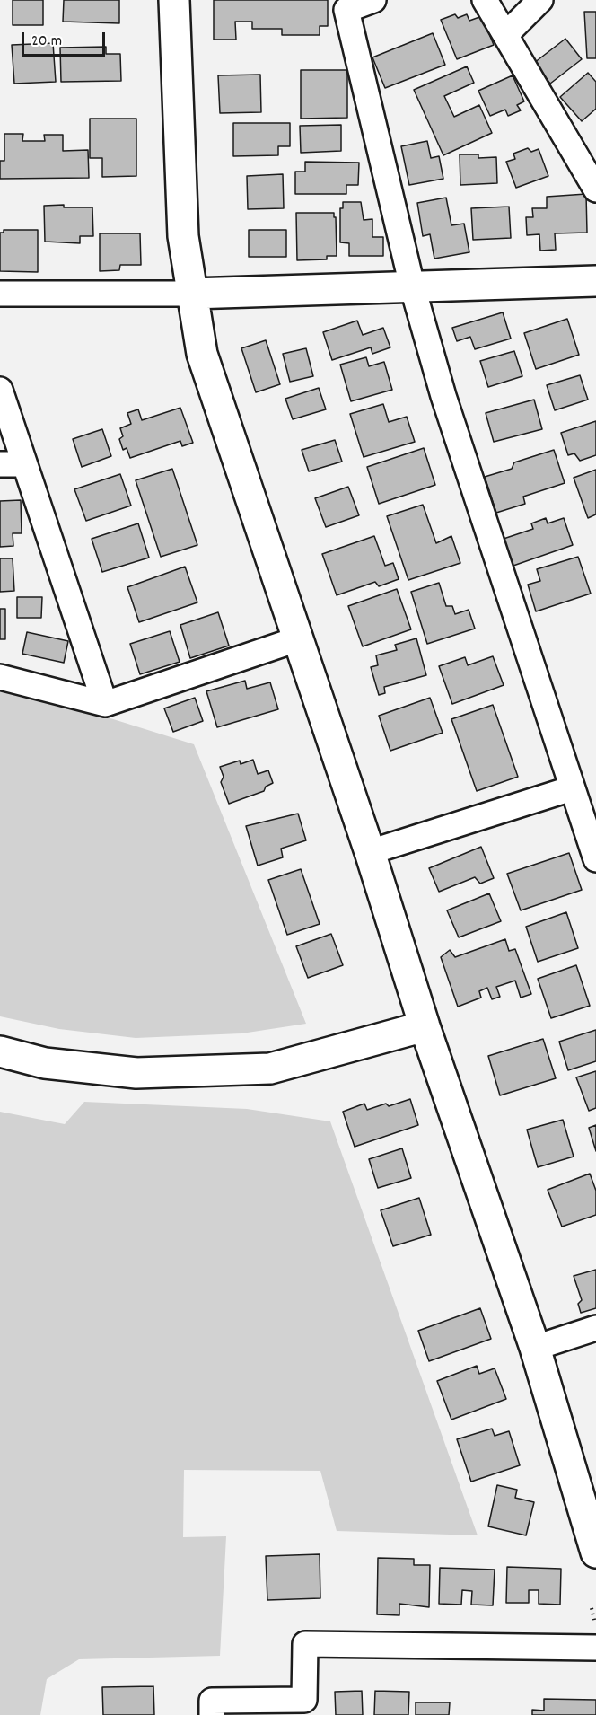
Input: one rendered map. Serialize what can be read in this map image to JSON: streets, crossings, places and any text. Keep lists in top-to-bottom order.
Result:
{
  "scale_bar": "20 m"
}
